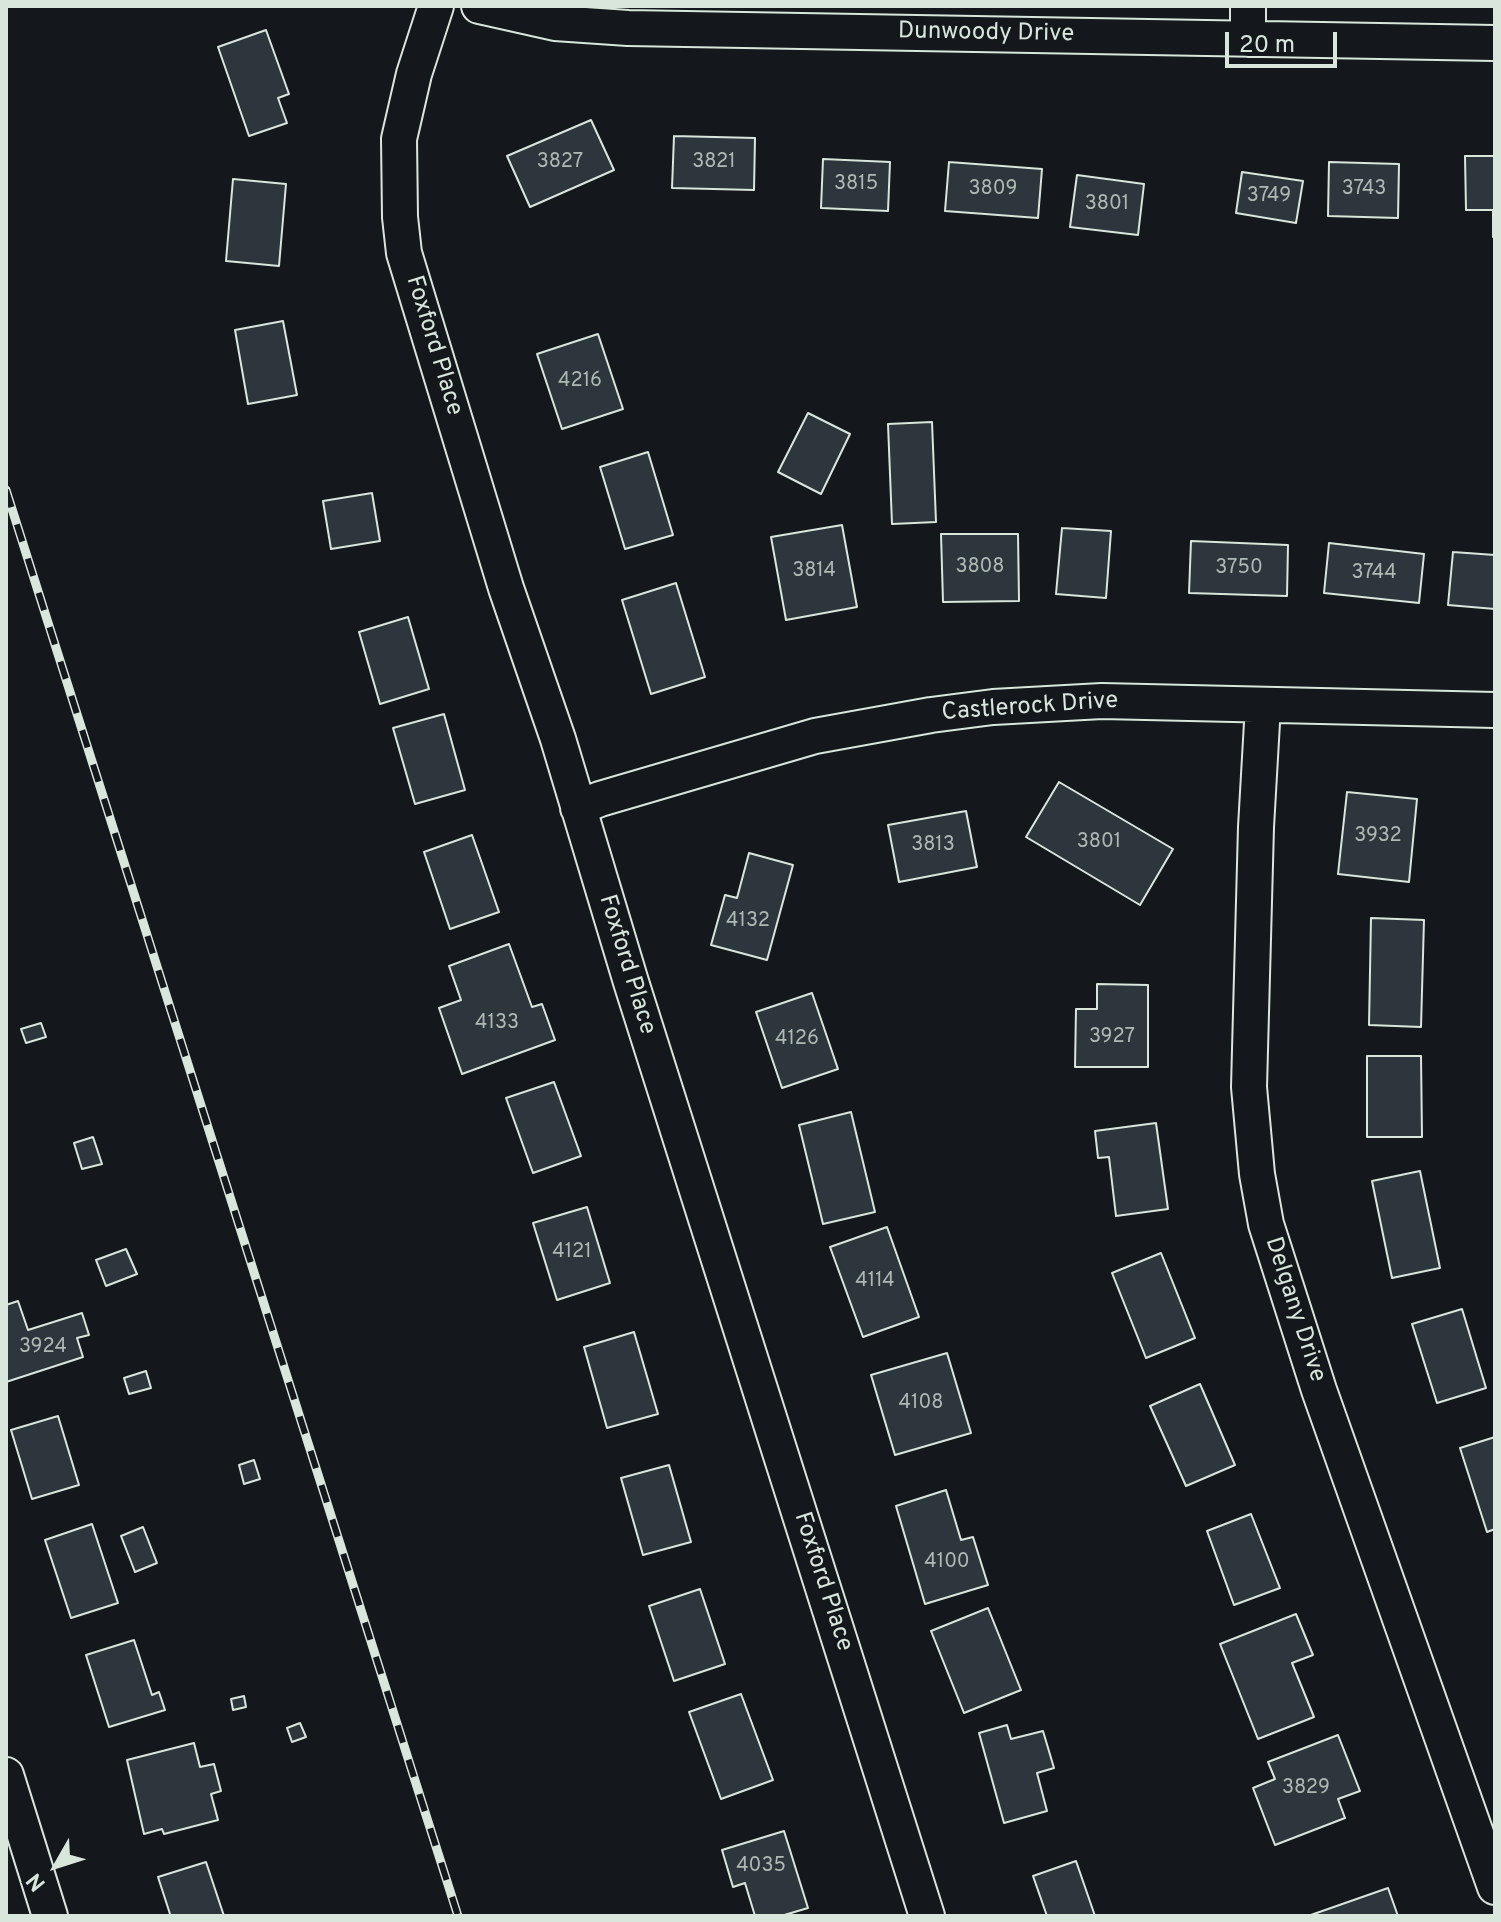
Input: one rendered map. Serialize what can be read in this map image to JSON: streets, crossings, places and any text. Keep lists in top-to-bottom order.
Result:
{
  "streets": {
    "street": [
      "Dunwoody Drive",
      "Foxford Place",
      "Castlerock Drive",
      "Delgany Drive"
    ]
  },
  "crossings": [
    ["Foxford Place", "Castlerock Drive"],
    ["Castlerock Drive", "Delgany Drive"]
  ],
  "house_numbers": [
    "3827",
    "3821",
    "3815",
    "3809",
    "3743",
    "3749",
    "3801",
    "4216",
    "3808",
    "3750",
    "3814",
    "3744",
    "3932",
    "3801",
    "3813",
    "4132",
    "4133",
    "3927",
    "4126",
    "4121",
    "4114",
    "3924",
    "4108",
    "4100",
    "3829",
    "4035"
  ],
  "scale_bar": "20 m",
  "north": "bottom left"
}
